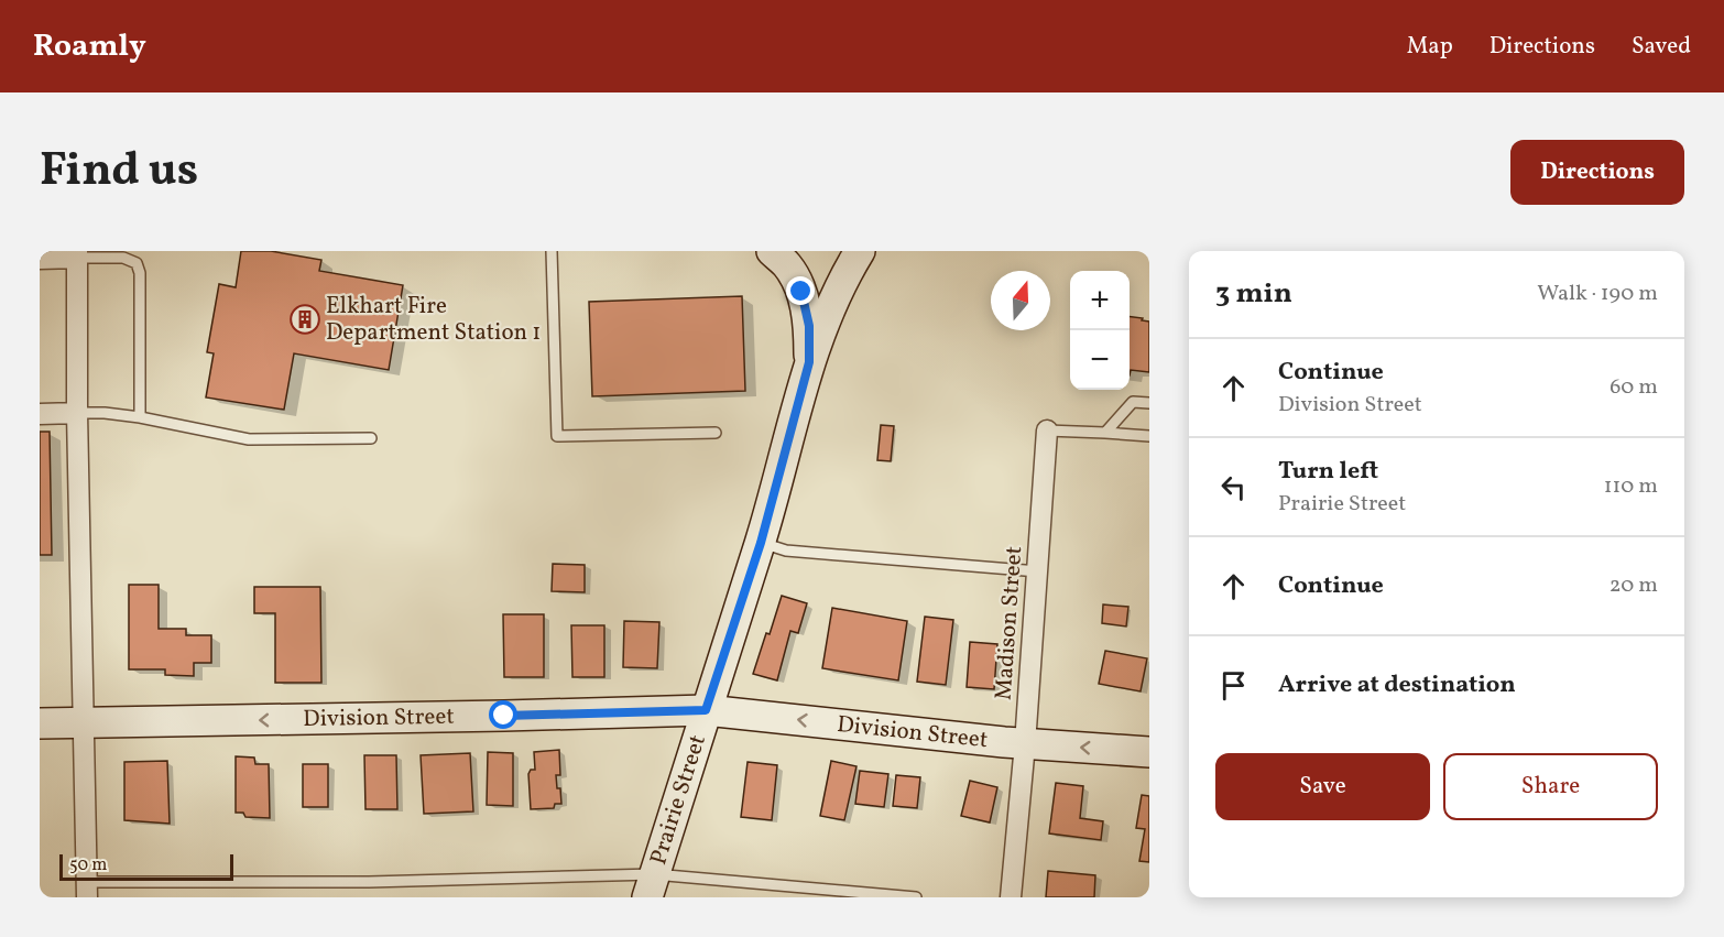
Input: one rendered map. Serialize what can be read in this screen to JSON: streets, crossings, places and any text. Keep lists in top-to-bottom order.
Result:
{
  "streets": {
    "street": ["Madison Street", "Division Street", "Prairie Street"]
  },
  "crossings": [
    ["Madison Street", "Division Street"],
    ["Division Street", "Prairie Street"]
  ],
  "one_way": ["Division Street"],
  "places": {
    "building": ["Elkhart Fire Department Station 1"]
  },
  "scale_bar": "50 m",
  "north": "top",
  "page": {
    "header": "Roamly",
    "nav": ["Map", "Directions", "Saved"],
    "title": "Find us",
    "buttons": [
      "Directions",
      ["Save", "Share"]
    ],
    "heading": ["3 min", "Walk · 190 m"],
    "map_buttons": ["+", "−"],
    "list": [
      ["Continue", "Division Street", "60 m"],
      ["Turn left", "Prairie Street", "110 m"],
      ["Continue", "20 m"],
      "Arrive at destination"
    ],
    "scale": "50 m"
  }
}
